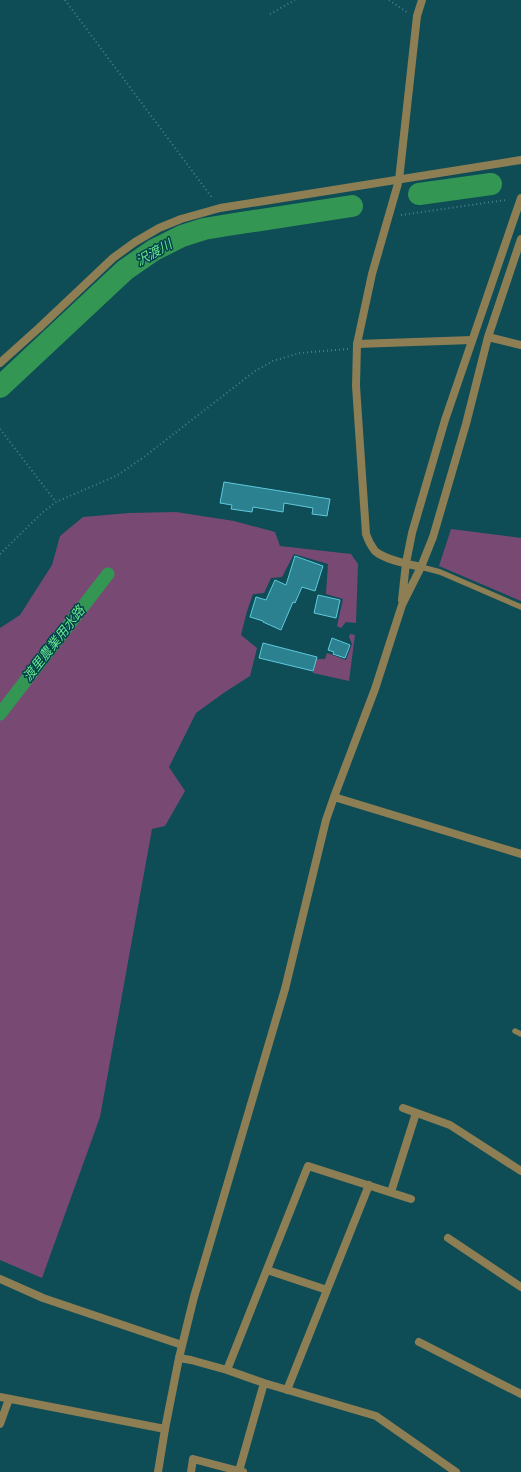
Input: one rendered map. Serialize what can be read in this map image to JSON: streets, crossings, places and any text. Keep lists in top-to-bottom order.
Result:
{
  "water": ["沢渡川", "渡里農業用水路"]
}
